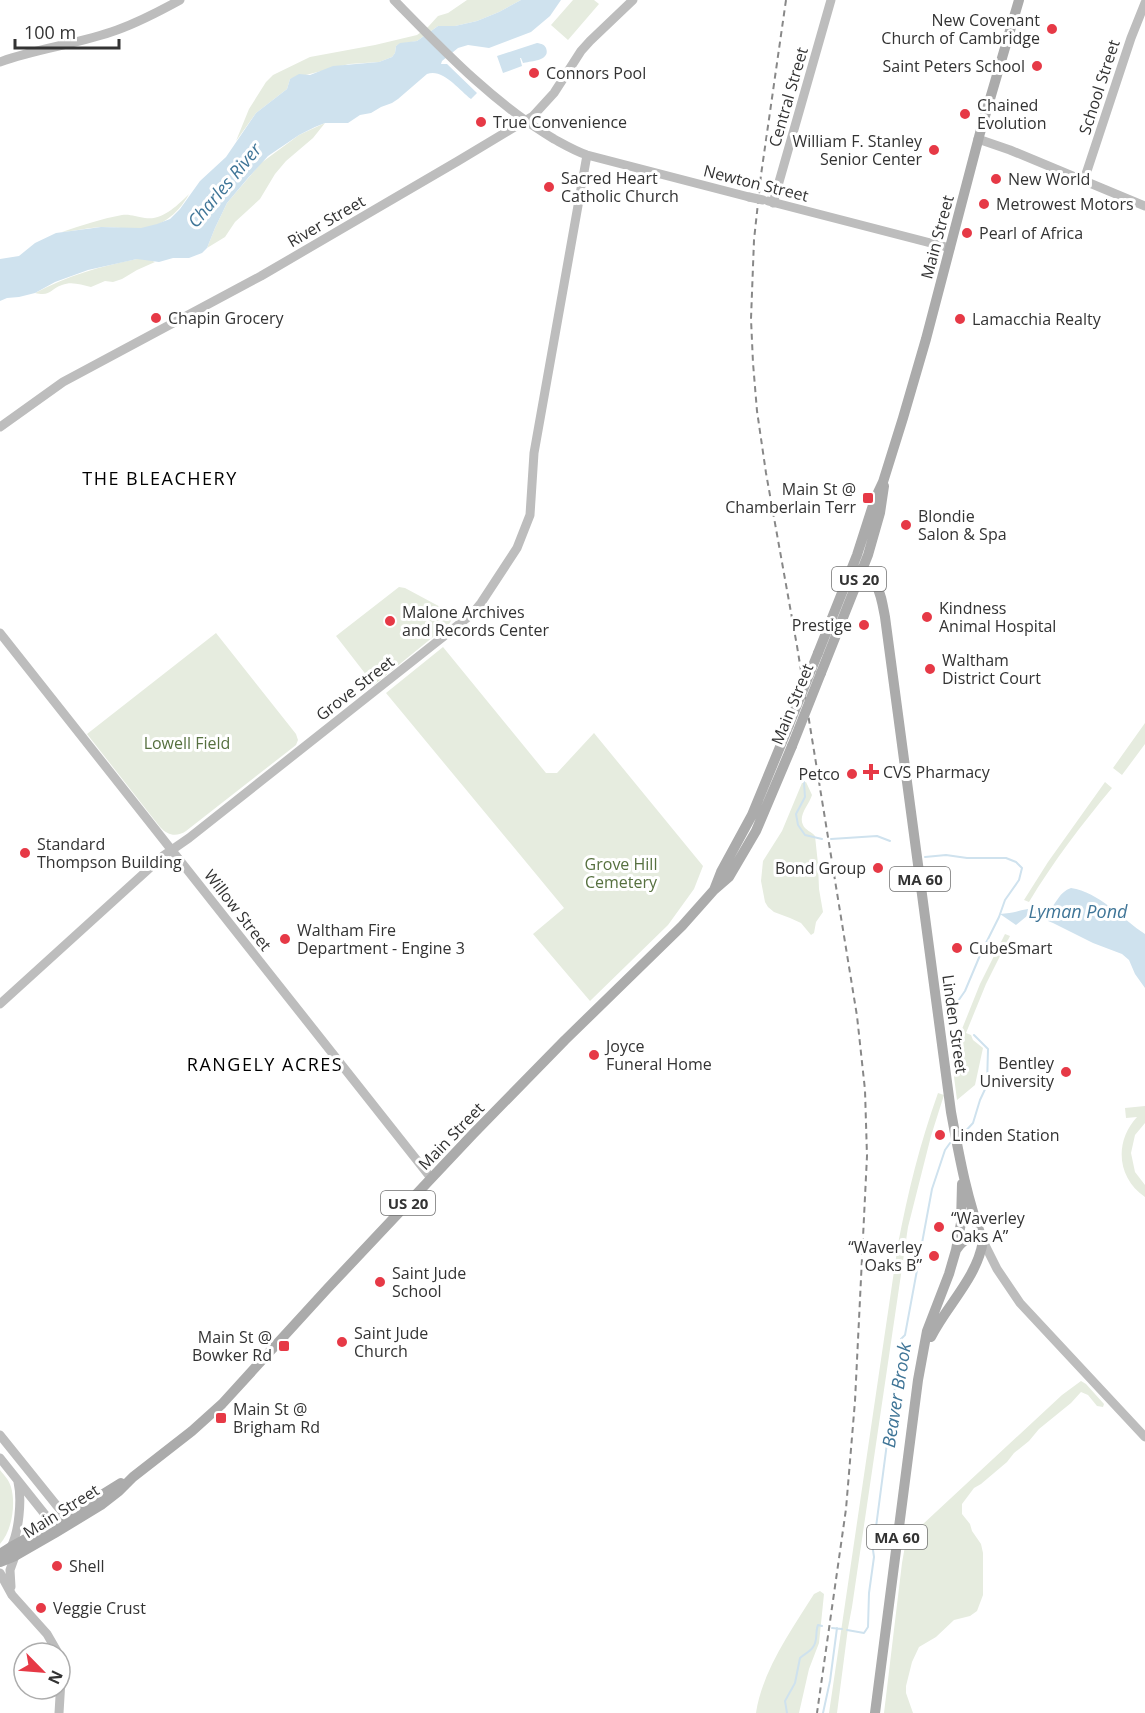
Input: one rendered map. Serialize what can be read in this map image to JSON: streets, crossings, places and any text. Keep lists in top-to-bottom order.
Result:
{
  "streets": {
    "main road": [
      "Main Street",
      "US 20",
      "MA 60",
      "Linden Street"
    ],
    "street": [
      "School Street",
      "Central Street",
      "Newton Street",
      "River Street",
      "Grove Street",
      "Willow Street"
    ]
  },
  "crossings": [
    ["Central Street", "Newton Street"],
    ["Newton Street", "River Street"],
    ["Newton Street", "Main Street"],
    ["Newton Street", "Grove Street"],
    ["Main Street", "Willow Street"],
    ["Main Street", "Linden Street"],
    ["Grove Street", "Willow Street"],
    ["MA 60", "Linden Street"]
  ],
  "districts": ["THE BLEACHERY", "RANGELY ACRES"],
  "water": ["Charles River", "Lyman Pond", "Beaver Brook"],
  "parks": ["Lowell Field", "Grove Hill Cemetery"],
  "places": {
    "other": [
      "New Covenant Church of Cambridge",
      "Saint Peters School",
      "Connors Pool",
      "Chained Evolution",
      "True Convenience",
      "William F. Stanley Senior Center",
      "New World",
      "Sacred Heart Catholic Church",
      "Metrowest Motors",
      "Pearl of Africa",
      "Chapin Grocery",
      "Lamacchia Realty",
      "Blondie Salon & Spa",
      "Kindness Animal Hospital",
      "Malone Archives and Records Center",
      "Prestige",
      "Waltham District Court",
      "Petco",
      "Standard Thompson Building",
      "Bond Group",
      "Waltham Fire Department - Engine 3",
      "CubeSmart",
      "Joyce Funeral Home",
      "Bentley University",
      "Linden Station",
      "“Waverley Oaks A”",
      "“Waverley Oaks B”",
      "Saint Jude School",
      "Saint Jude Church",
      "Shell",
      "Veggie Crust"
    ],
    "transit": ["Main St @ Chamberlain Terr", "Main St @ Bowker Rd", "Main St @ Brigham Rd"],
    "health": ["CVS Pharmacy"]
  },
  "scale_bar": "100 m",
  "north": "bottom right"
}
